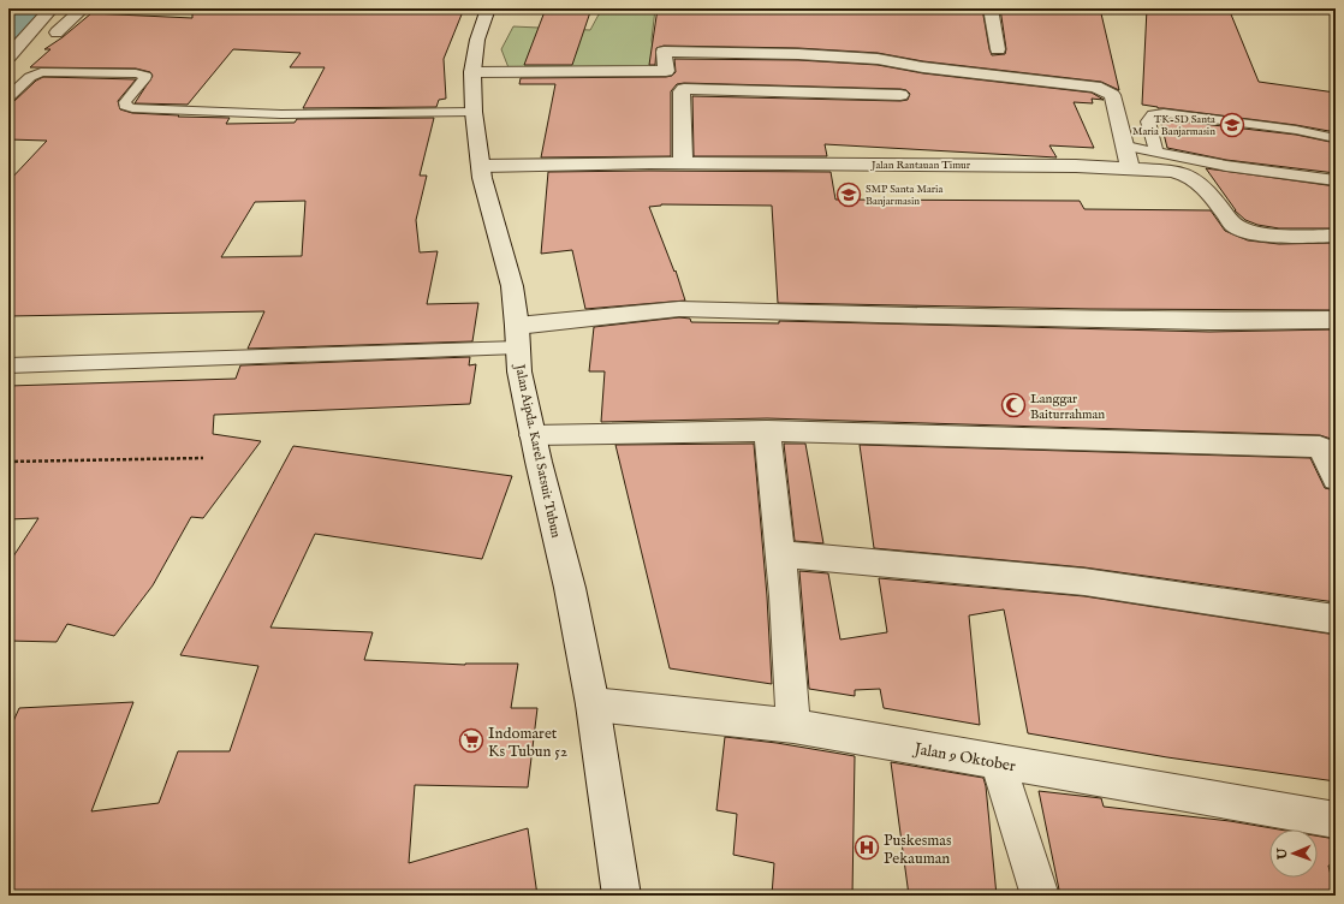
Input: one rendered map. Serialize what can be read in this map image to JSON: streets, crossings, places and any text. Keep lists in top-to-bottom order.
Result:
{
  "streets": {
    "street": ["Jalan Rantauan Timur", "Jalan Aipda. Karel Satsuit Tubun", "Jalan 9 Oktober"]
  },
  "crossings": [
    ["Jalan Rantauan Timur", "Jalan Aipda. Karel Satsuit Tubun"],
    ["Jalan Aipda. Karel Satsuit Tubun", "Jalan 9 Oktober"]
  ],
  "places": {
    "school or university": ["TK-SD Santa Maria Banjarmasin", "SMP Santa Maria Banjarmasin"],
    "mosque": ["Langgar Baiturrahman"],
    "supermarket": ["Indomaret Ks Tubun 52"],
    "hospital": ["Puskesmas Pekauman"]
  },
  "north": "left"
}
